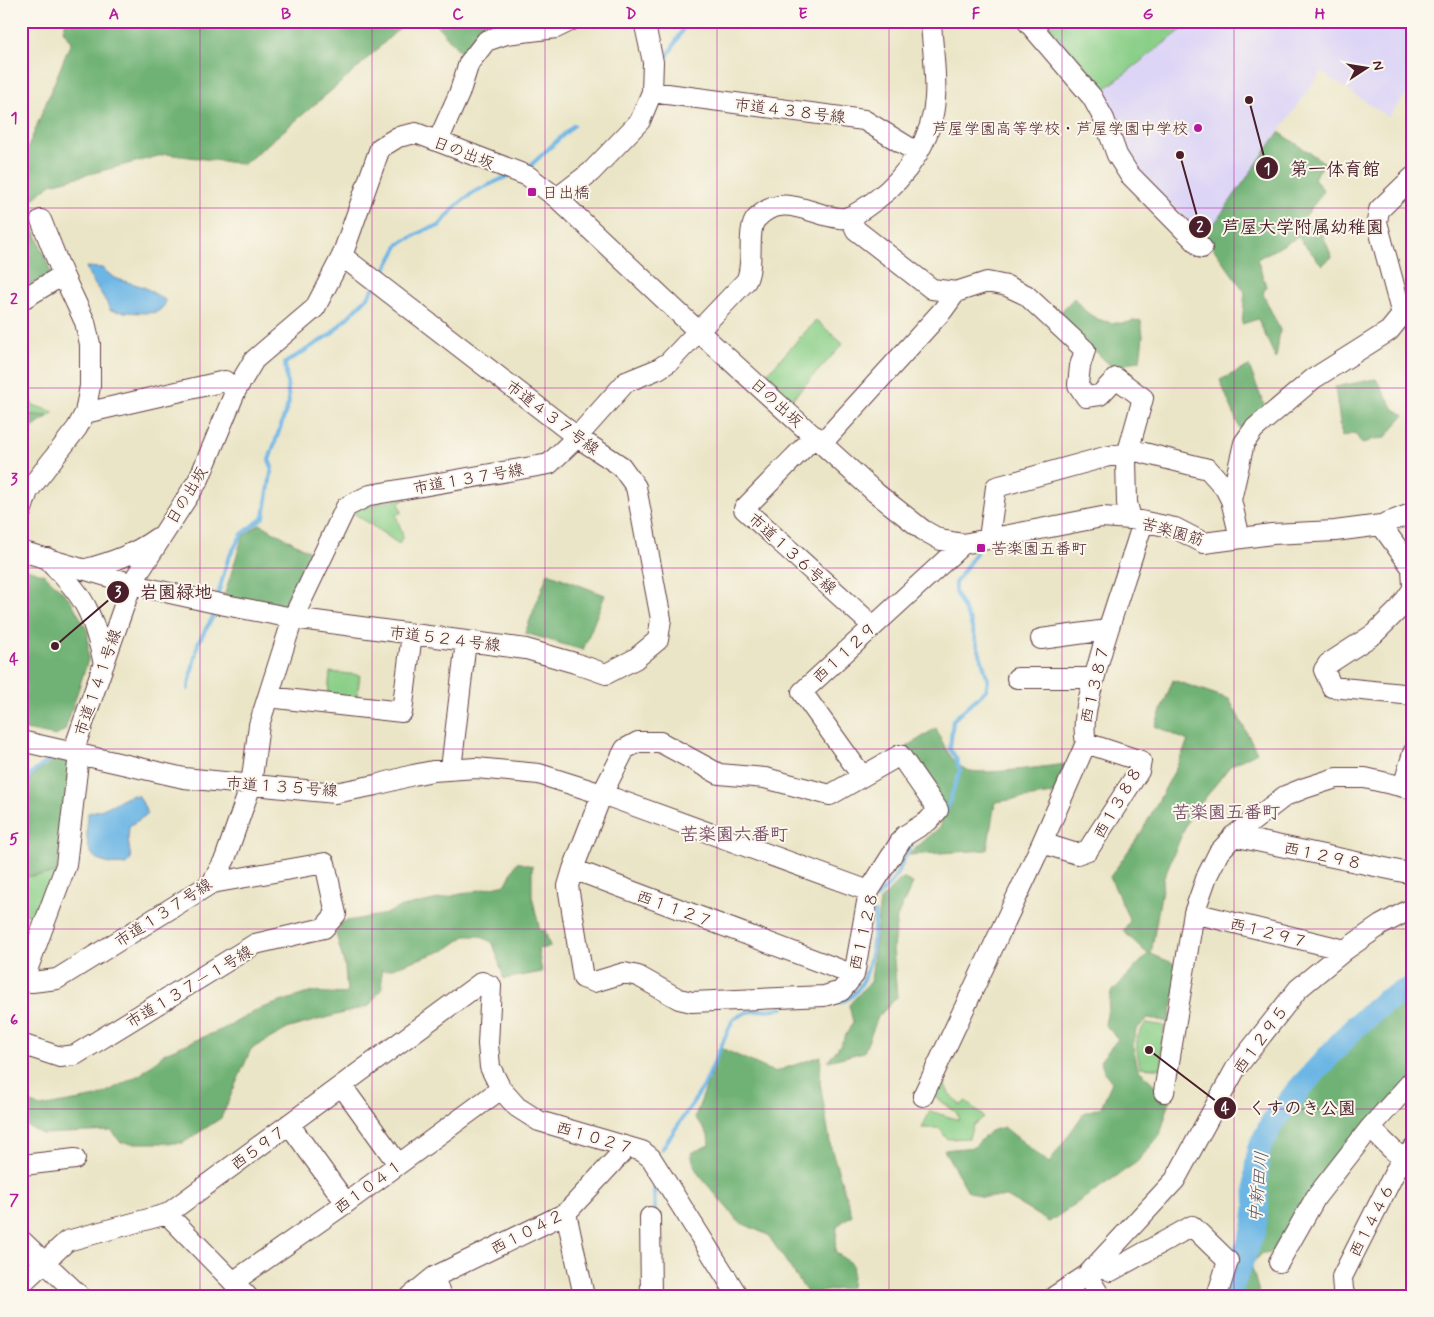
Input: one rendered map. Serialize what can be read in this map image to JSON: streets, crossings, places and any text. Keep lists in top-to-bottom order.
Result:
{
  "streets": {
    "street": [
      "市道４３８号線",
      "日の出坂",
      "市道４３７号線",
      "市道１３７号線",
      "苦楽園筋",
      "市道１３６号線",
      "市道５２４号線",
      "西１１２９",
      "市道１４１号線",
      "西１３８７",
      "市道１３５号線",
      "西１３８８",
      "西１２９８",
      "西１１２７",
      "西１１２８",
      "西１２９７",
      "市道１３７－１号線",
      "西１２９５",
      "西１０２７",
      "西５９７",
      "西１０４１",
      "西１４４６",
      "西１０４２"
    ]
  },
  "crossings": [
    ["日の出坂", "市道４３７号線"],
    ["日の出坂", "市道１３７号線"],
    ["日の出坂", "苦楽園筋"],
    ["日の出坂", "市道１３６号線"],
    ["日の出坂", "市道５２４号線"],
    ["日の出坂", "西１１２９"],
    ["日の出坂", "市道１４１号線"],
    ["市道４３７号線", "市道１３７号線"],
    ["市道４３７号線", "市道５２４号線"],
    ["市道１３７号線", "市道５２４号線"],
    ["市道１３７号線", "市道１４１号線"],
    ["市道１３７号線", "市道１３５号線"],
    ["市道１３７号線", "市道１３７－１号線"],
    ["苦楽園筋", "西１１２９"],
    ["苦楽園筋", "西１３８７"],
    ["市道１３６号線", "西１１２９"],
    ["市道５２４号線", "市道１４１号線"],
    ["西１１２９", "西１１２８"],
    ["市道１４１号線", "市道１３５号線"],
    ["西１３８７", "西１３８８"],
    ["市道１３５号線", "西１１２８"],
    ["西１１２７", "西１１２８"],
    ["西１２９７", "西１２９５"],
    ["西１０２７", "西５９７"],
    ["西１０２７", "西１０４１"],
    ["西１０２７", "西１０４２"]
  ],
  "districts": ["苦楽園五番町", "苦楽園六番町"],
  "water": ["中新田川"],
  "places": {
    "other": [
      "第一体育館",
      "芦屋学園高等学校・芦屋学園中学校",
      "芦屋大学附属幼稚園",
      "岩園緑地",
      "くすのき公園"
    ],
    "transit": ["日出橋", "苦楽園五番町"]
  },
  "north": "right",
  "grid": {
    "columns": [
      "A",
      "B",
      "C",
      "D",
      "E",
      "F",
      "G",
      "H"
    ],
    "rows": [
      "1",
      "2",
      "3",
      "4",
      "5",
      "6",
      "7"
    ]
  }
}
